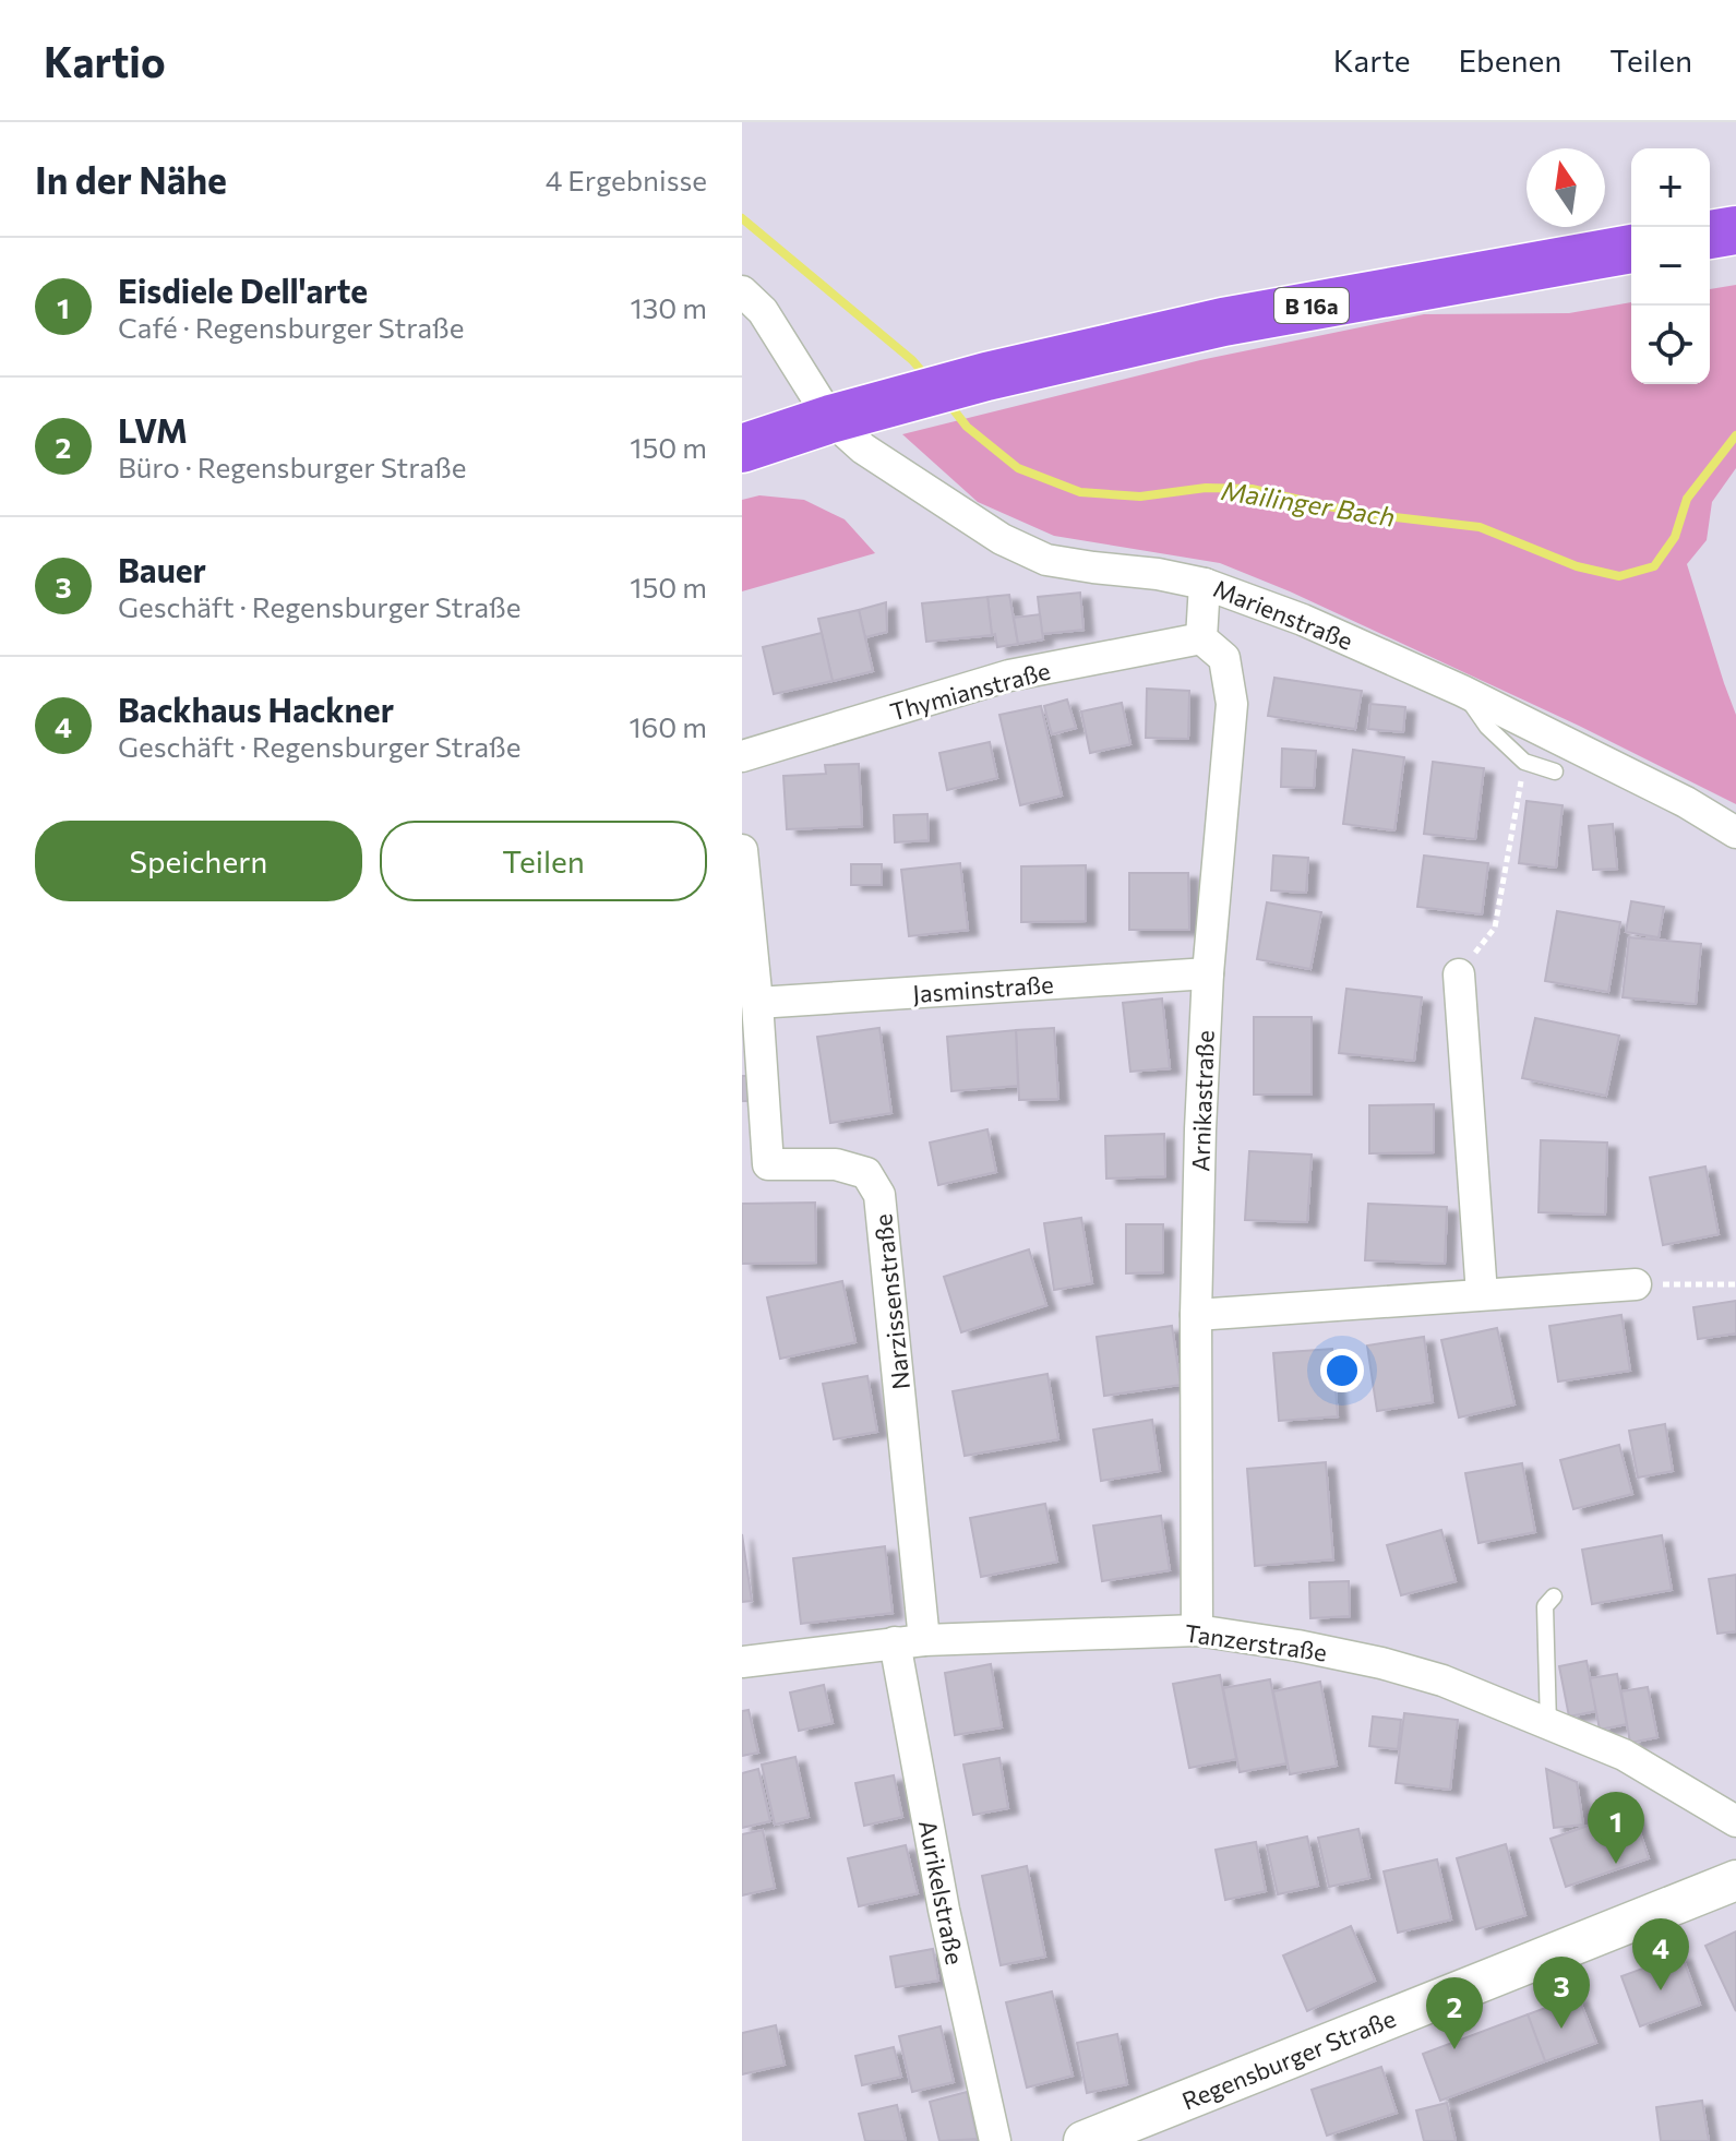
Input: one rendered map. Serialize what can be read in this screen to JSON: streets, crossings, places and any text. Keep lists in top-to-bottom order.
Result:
{
  "streets": {
    "main road": ["B 16a"],
    "street": [
      "Marienstraße",
      "Thymianstraße",
      "Jasminstraße",
      "Arnikastraße",
      "Narzissenstraße",
      "Tanzerstraße",
      "Aurikelstraße",
      "Regensburger Straße"
    ]
  },
  "crossings": [
    ["B 16a", "Marienstraße"],
    ["Thymianstraße", "Arnikastraße"],
    ["Jasminstraße", "Arnikastraße"],
    ["Jasminstraße", "Narzissenstraße"],
    ["Arnikastraße", "Tanzerstraße"],
    ["Narzissenstraße", "Tanzerstraße"],
    ["Narzissenstraße", "Aurikelstraße"],
    ["Tanzerstraße", "Aurikelstraße"]
  ],
  "water": ["Mailinger Bach"],
  "north": "top",
  "page": {
    "header": "Kartio",
    "nav": ["Karte", "Ebenen", "Teilen"],
    "heading": ["In der Nähe", "4 Ergebnisse"],
    "map_buttons": ["+", "−"],
    "list": [
      {
        "mark": "1",
        "name": "Eisdiele Dell'arte",
        "note": "Café · Regensburger Straße",
        "value": "130 m"
      },
      {
        "mark": "2",
        "name": "LVM",
        "note": "Büro · Regensburger Straße",
        "value": "150 m"
      },
      {
        "mark": "3",
        "name": "Bauer",
        "note": "Geschäft · Regensburger Straße",
        "value": "150 m"
      },
      {
        "mark": "4",
        "name": "Backhaus Hackner",
        "note": "Geschäft · Regensburger Straße",
        "value": "160 m"
      }
    ],
    "buttons": ["Speichern", "Teilen"],
    "pins": [
      "1",
      "4",
      "3",
      "2"
    ]
  }
}
